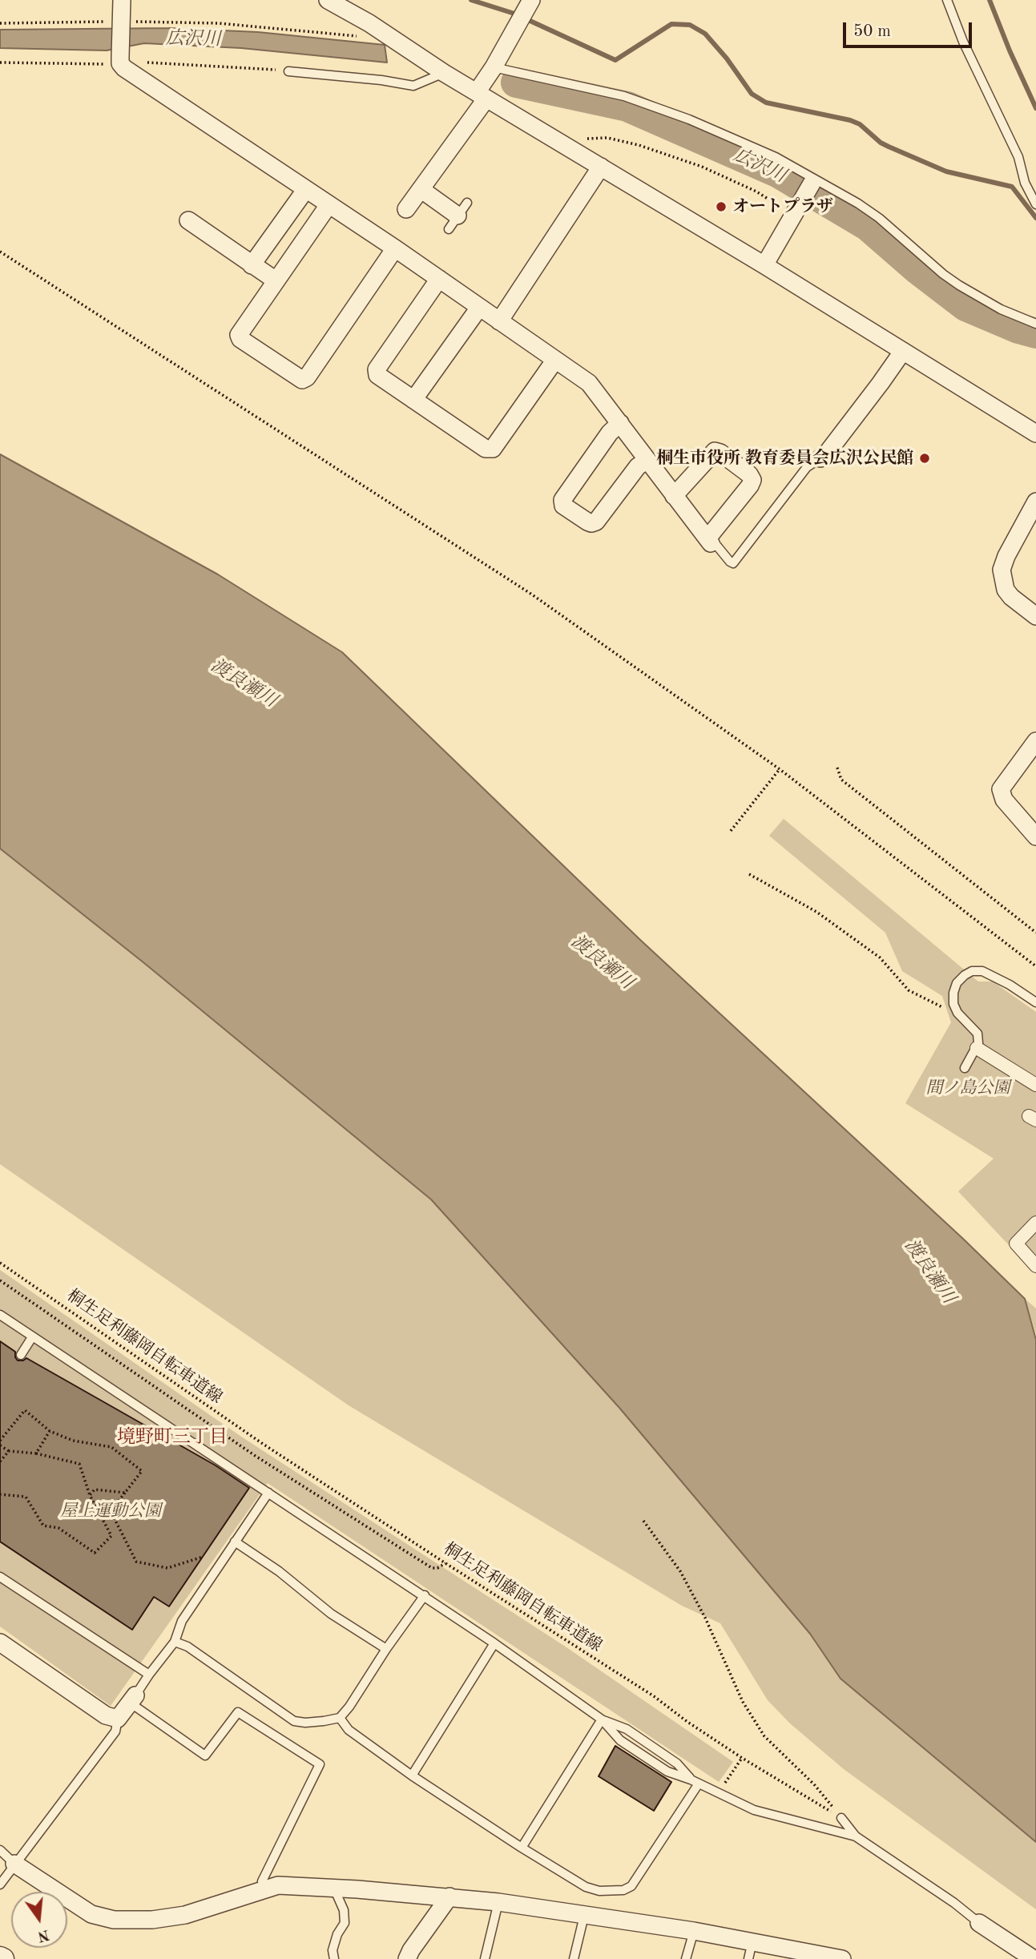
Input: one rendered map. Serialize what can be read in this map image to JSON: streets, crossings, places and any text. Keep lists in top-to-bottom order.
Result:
{
  "streets": {
    "path": ["桐生足利藤岡自転車道線"]
  },
  "districts": ["境野町三丁目"],
  "water": ["広沢川", "渡良瀬川"],
  "parks": ["間ノ島公園", "屋上運動公園"],
  "places": ["オートプラザ", "桐生市役所 教育委員会広沢公民館"],
  "scale_bar": "50 m",
  "north": "bottom"
}
